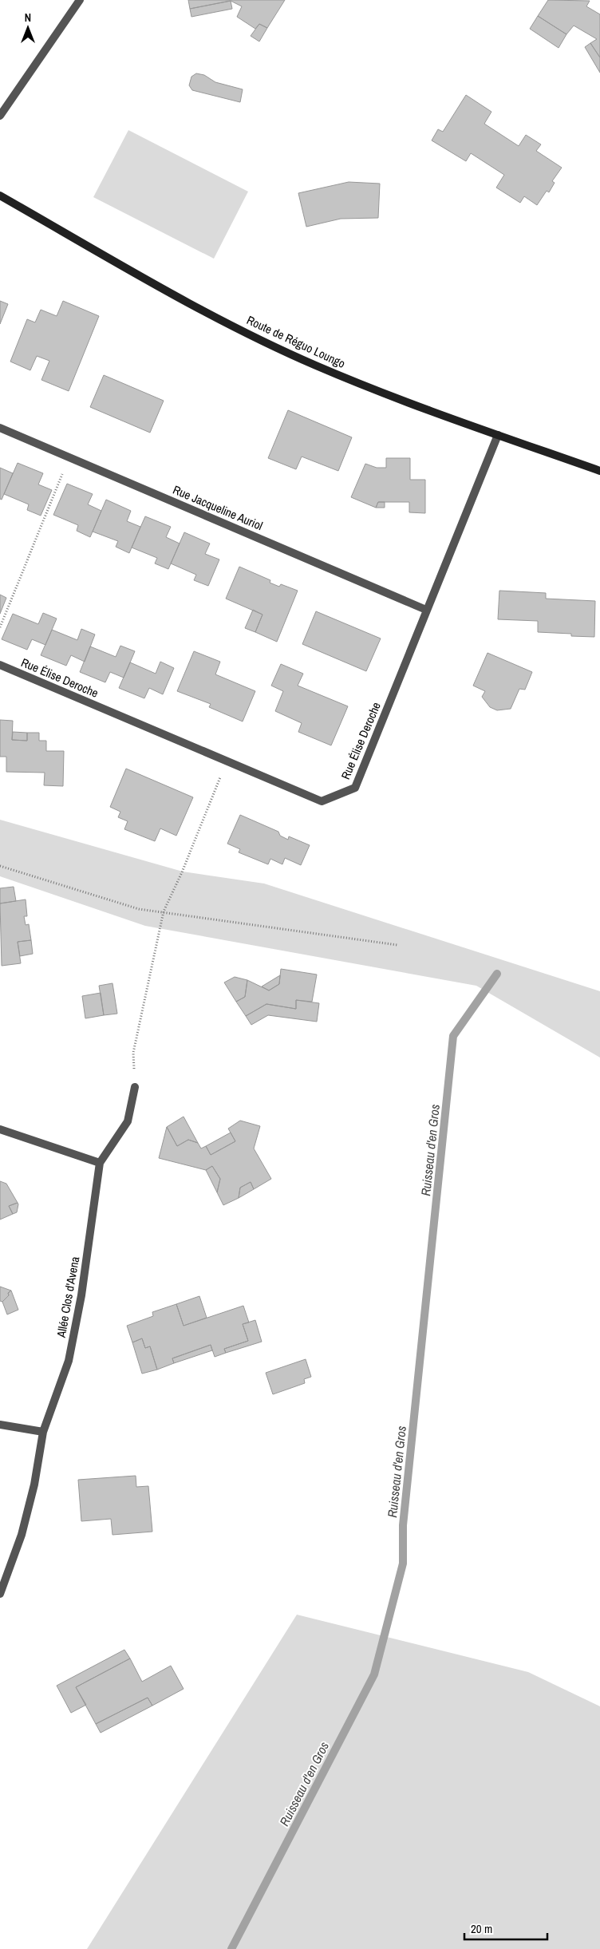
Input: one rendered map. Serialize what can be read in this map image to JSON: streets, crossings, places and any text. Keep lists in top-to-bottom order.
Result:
{
  "streets": {
    "street": [
      "Route de Réguo Loungo",
      "Rue Jacqueline Auriol",
      "Rue Élise Deroche",
      "Allée Clos d'Avena"
    ]
  },
  "crossings": [
    ["Route de Réguo Loungo", "Rue Élise Deroche"],
    ["Rue Jacqueline Auriol", "Rue Élise Deroche"]
  ],
  "water": ["Ruisseau d'en Gros"],
  "scale_bar": "20 m",
  "north": "top"
}
